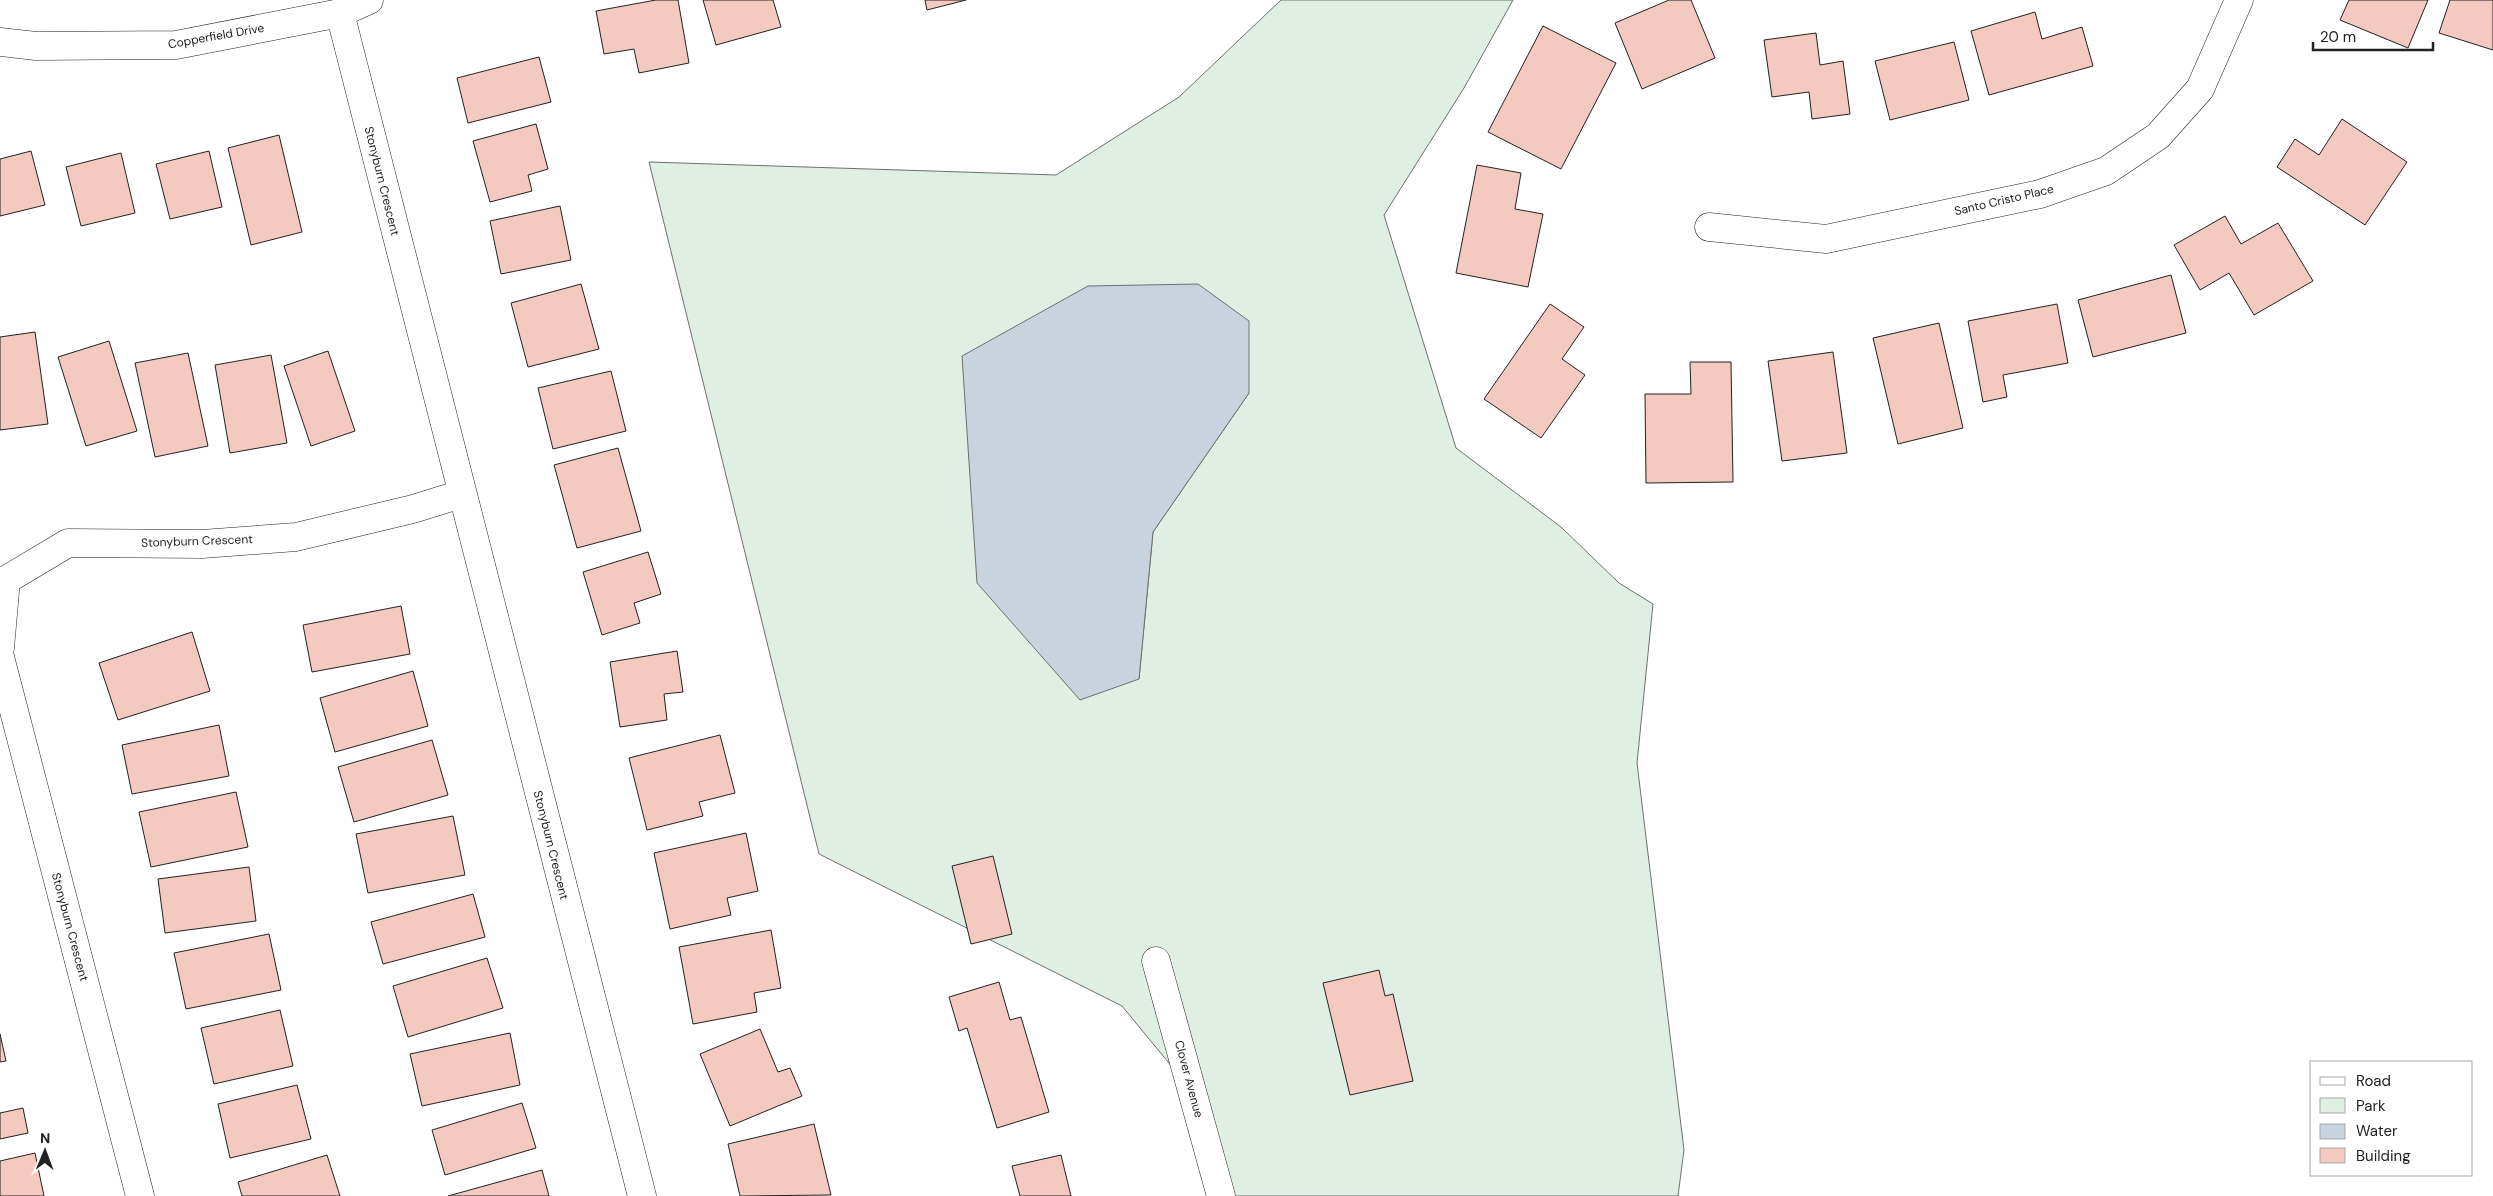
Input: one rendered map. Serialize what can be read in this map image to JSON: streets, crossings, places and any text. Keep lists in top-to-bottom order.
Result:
{
  "streets": {
    "street": [
      "Copperfield Drive",
      "Stonyburn Crescent",
      "Santo Cristo Place",
      "Clover Avenue"
    ]
  },
  "crossings": [
    ["Copperfield Drive", "Stonyburn Crescent"]
  ],
  "legend": [
    "Road",
    "Park",
    "Water",
    "Building"
  ],
  "scale_bar": "20 m",
  "north": "top"
}
